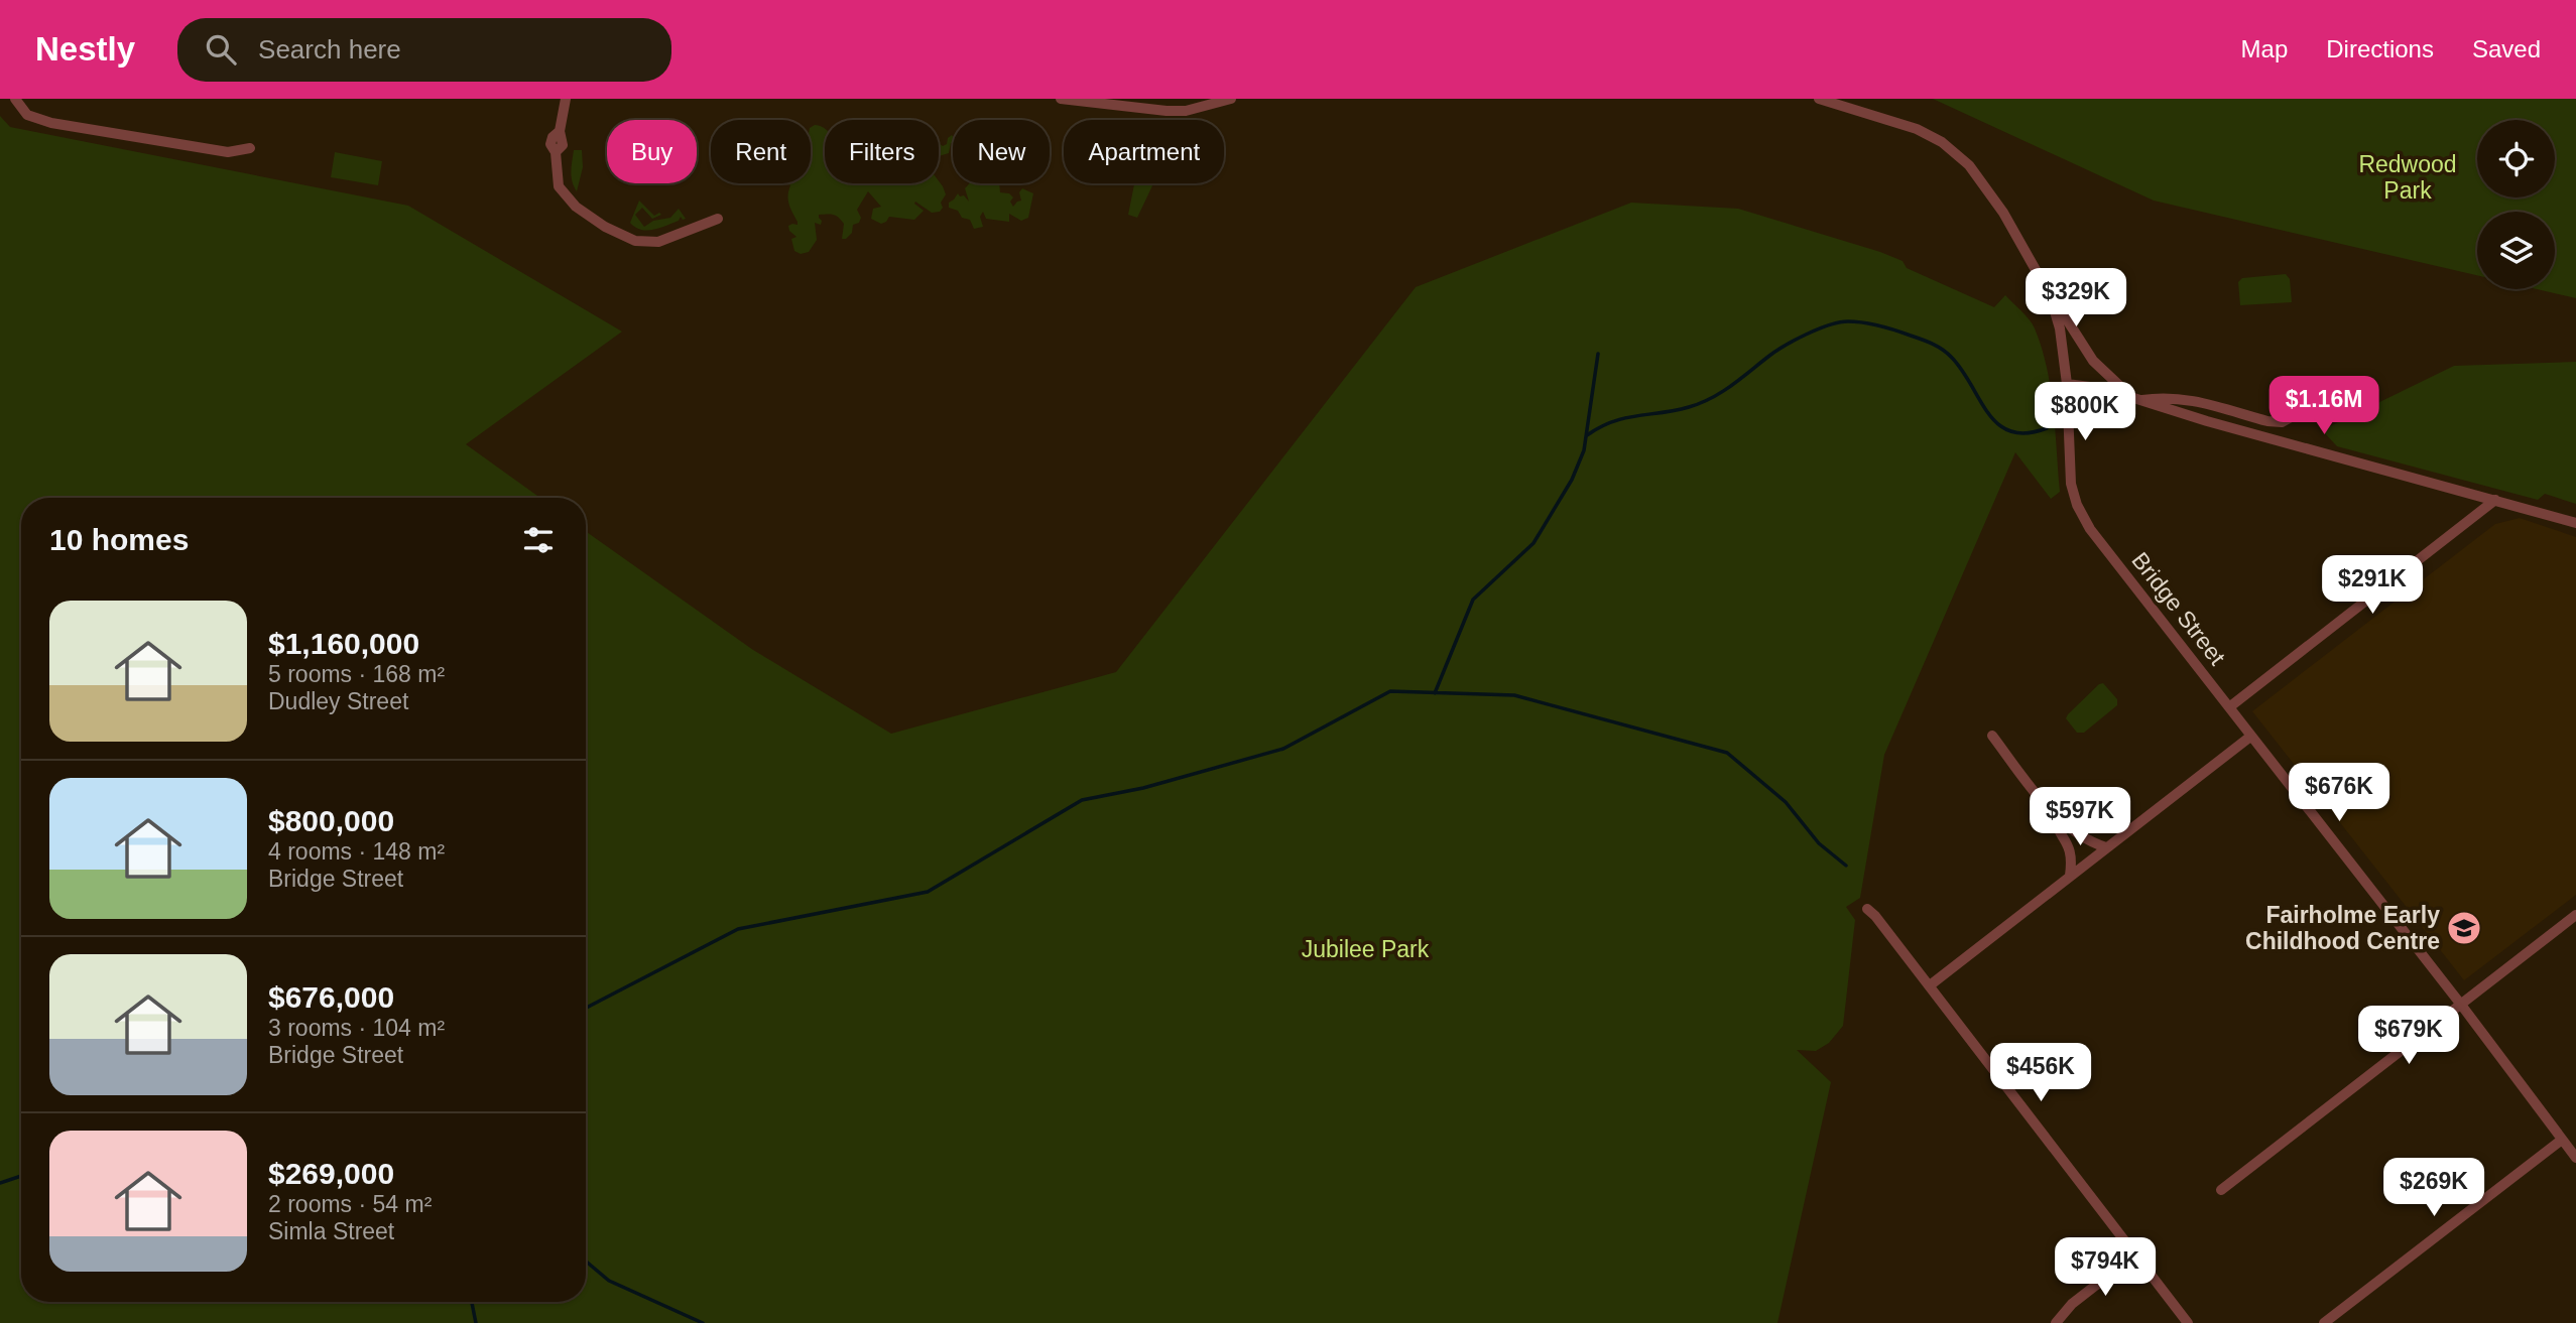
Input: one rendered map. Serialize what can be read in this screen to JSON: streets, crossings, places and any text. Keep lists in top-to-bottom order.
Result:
{
  "streets": {
    "street": ["Bridge Street"]
  },
  "parks": ["Redwood Park", "Jubilee Park"],
  "places": {
    "school or university": ["Fairholme Early Childhood Centre"]
  },
  "page": {
    "header": "Nestly",
    "search": "Search here",
    "nav": ["Map", "Directions", "Saved"],
    "chip": [
      "Buy",
      "Rent",
      "Filters",
      "New",
      "Apartment"
    ],
    "price": [
      "$329K",
      "$1.16M",
      "$800K",
      "$291K",
      "$676K",
      "$597K",
      "$679K",
      "$456K",
      "$269K",
      "$794K"
    ],
    "heading": "10 homes",
    "list": [
      {
        "name": "$1,160,000",
        "note": "5 rooms · 168 m² · Dudley Street"
      },
      {
        "name": "$800,000",
        "note": "4 rooms · 148 m² · Bridge Street"
      },
      {
        "name": "$676,000",
        "note": "3 rooms · 104 m² · Bridge Street"
      },
      {
        "name": "$269,000",
        "note": "2 rooms · 54 m² · Simla Street"
      }
    ]
  }
}
